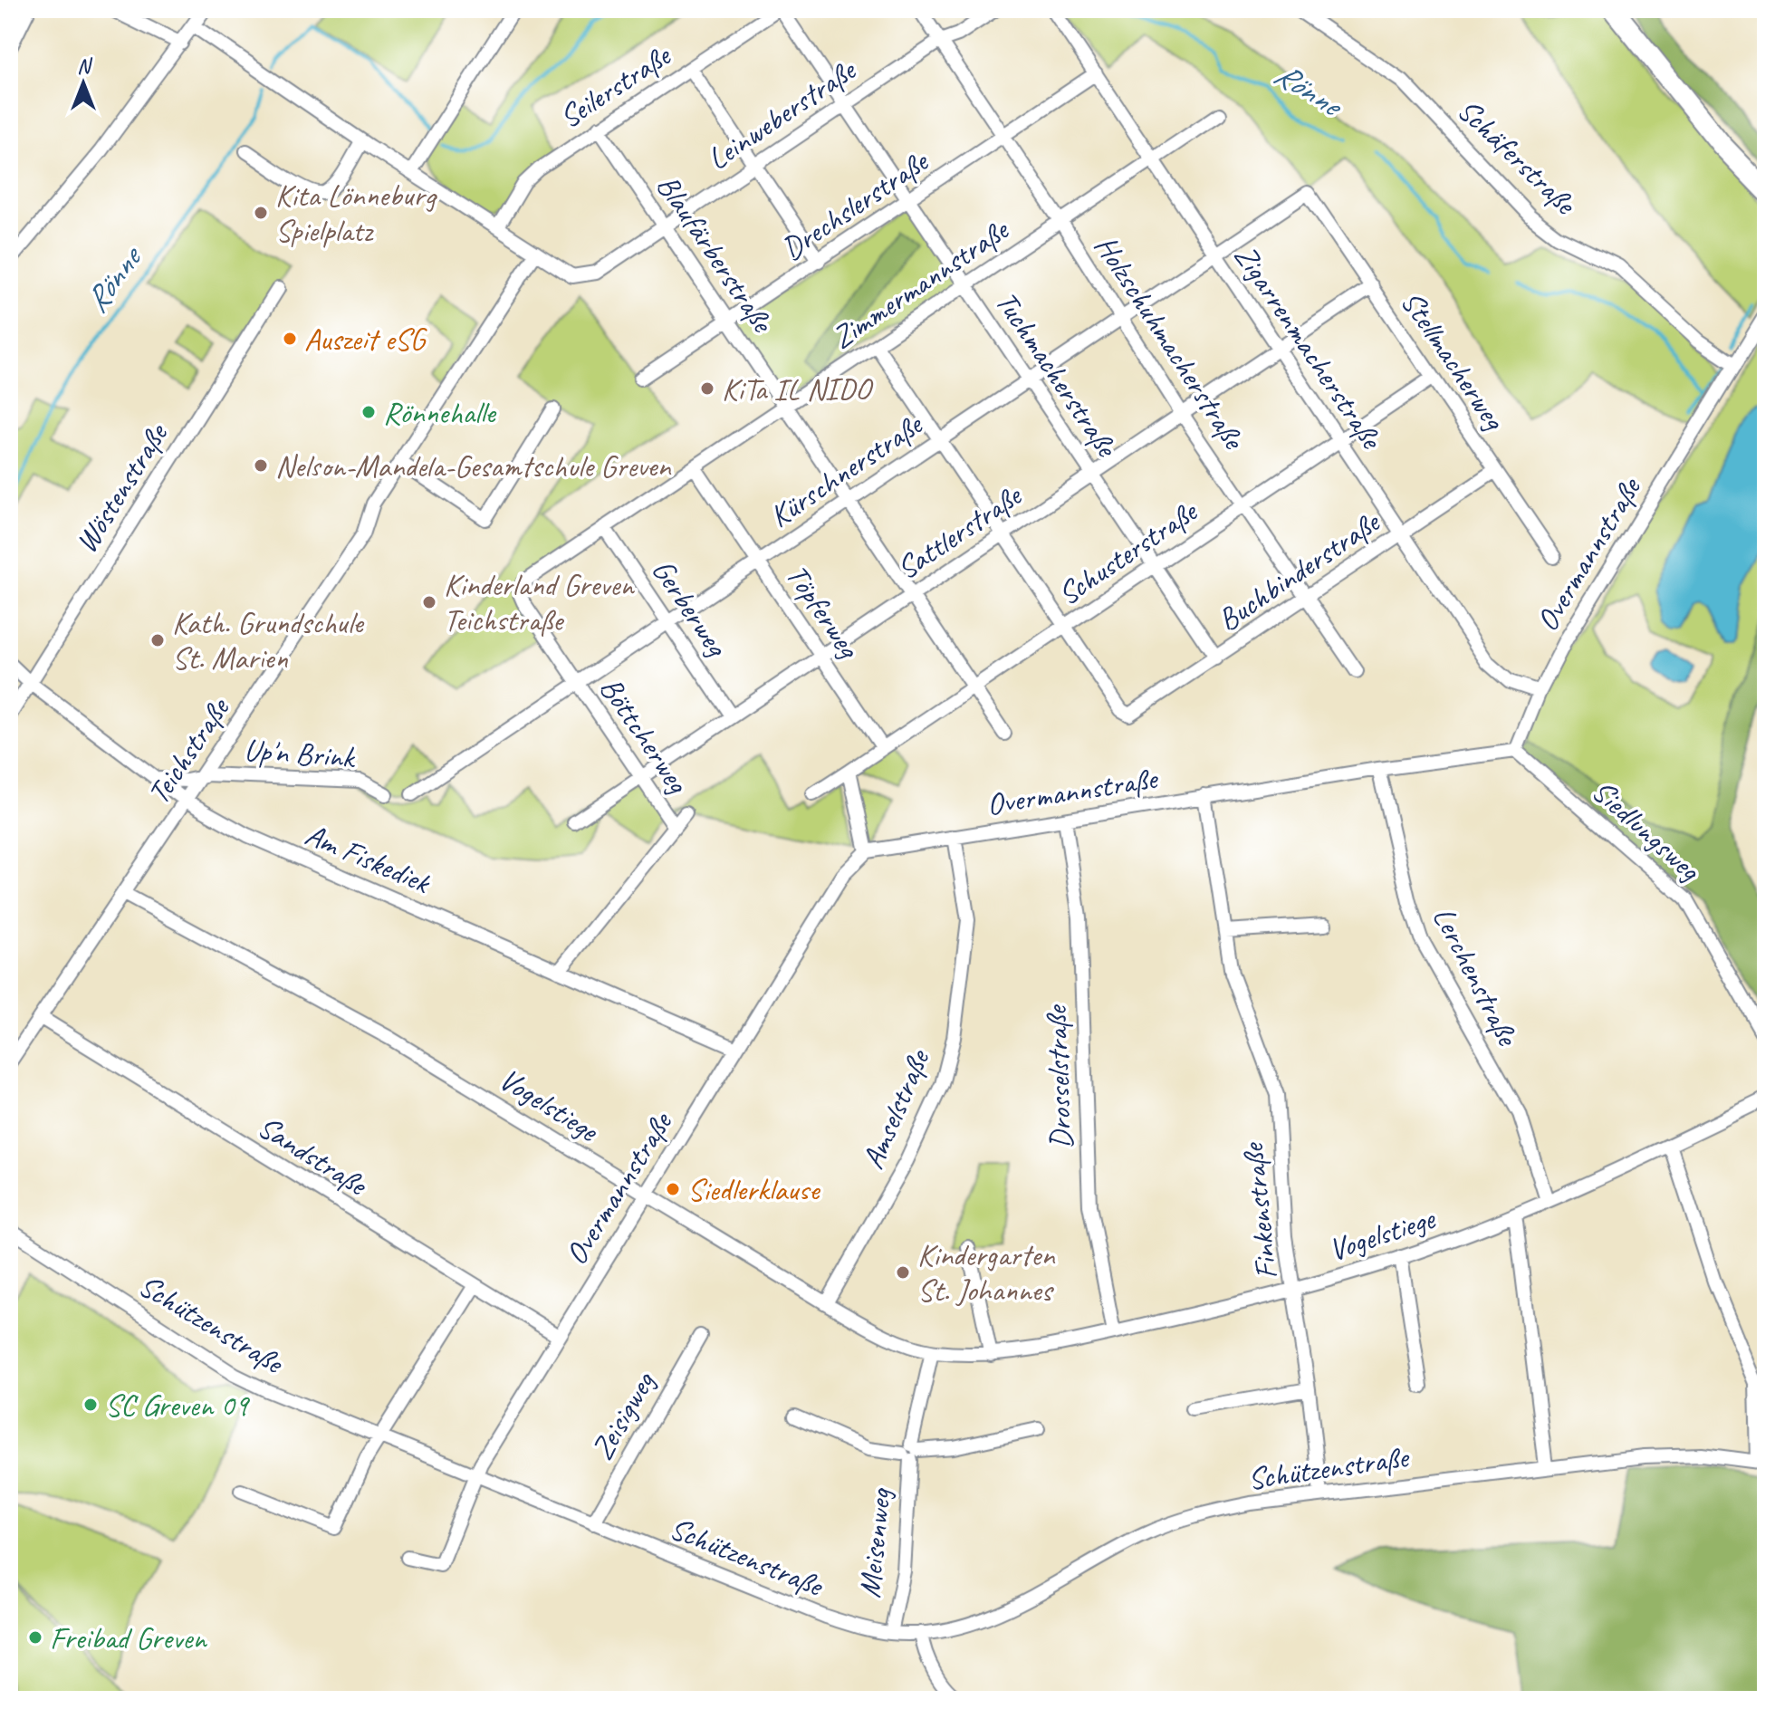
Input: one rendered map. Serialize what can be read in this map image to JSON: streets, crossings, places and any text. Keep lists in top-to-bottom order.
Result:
{
  "streets": {
    "street": [
      "Seilerstraße",
      "Leinweberstraße",
      "Schäferstraße",
      "Drechslerstraße",
      "Blaufärberstraße",
      "Zimmermannstraße",
      "Holzschuhmacherstraße",
      "Zigarrenmacherstraße",
      "Stellmacherweg",
      "Tuchmacherstraße",
      "Kürschnerstraße",
      "Wöstenstraße",
      "Sattlerstraße",
      "Schusterstraße",
      "Overmannstraße",
      "Buchbinderstraße",
      "Gerberweg",
      "Töpferweg",
      "Böttcherweg",
      "Teichstraße",
      "Up'n Brink",
      "Siedlungsweg",
      "Am Fiskediek",
      "Lerchenstraße",
      "Drosselstraße",
      "Vogelstiege",
      "Amselstraße",
      "Sandstraße",
      "Finkenstraße",
      "Schützenstraße",
      "Zeisigweg",
      "Meisenweg"
    ]
  },
  "crossings": [
    ["Seilerstraße", "Leinweberstraße"],
    ["Seilerstraße", "Blaufärberstraße"],
    ["Seilerstraße", "Tuchmacherstraße"],
    ["Leinweberstraße", "Blaufärberstraße"],
    ["Leinweberstraße", "Holzschuhmacherstraße"],
    ["Leinweberstraße", "Tuchmacherstraße"],
    ["Leinweberstraße", "Teichstraße"],
    ["Schäferstraße", "Overmannstraße"],
    ["Drechslerstraße", "Blaufärberstraße"],
    ["Drechslerstraße", "Holzschuhmacherstraße"],
    ["Drechslerstraße", "Zigarrenmacherstraße"],
    ["Drechslerstraße", "Tuchmacherstraße"],
    ["Blaufärberstraße", "Zimmermannstraße"],
    ["Blaufärberstraße", "Kürschnerstraße"],
    ["Blaufärberstraße", "Sattlerstraße"],
    ["Blaufärberstraße", "Schusterstraße"],
    ["Zimmermannstraße", "Holzschuhmacherstraße"],
    ["Zimmermannstraße", "Zigarrenmacherstraße"],
    ["Zimmermannstraße", "Tuchmacherstraße"],
    ["Zimmermannstraße", "Gerberweg"],
    ["Zimmermannstraße", "Töpferweg"],
    ["Zimmermannstraße", "Böttcherweg"],
    ["Holzschuhmacherstraße", "Kürschnerstraße"],
    ["Holzschuhmacherstraße", "Sattlerstraße"],
    ["Holzschuhmacherstraße", "Schusterstraße"],
    ["Holzschuhmacherstraße", "Buchbinderstraße"],
    ["Zigarrenmacherstraße", "Kürschnerstraße"],
    ["Zigarrenmacherstraße", "Sattlerstraße"],
    ["Zigarrenmacherstraße", "Schusterstraße"],
    ["Zigarrenmacherstraße", "Overmannstraße"],
    ["Zigarrenmacherstraße", "Buchbinderstraße"],
    ["Stellmacherweg", "Kürschnerstraße"],
    ["Stellmacherweg", "Sattlerstraße"],
    ["Stellmacherweg", "Schusterstraße"],
    ["Stellmacherweg", "Buchbinderstraße"],
    ["Tuchmacherstraße", "Kürschnerstraße"],
    ["Tuchmacherstraße", "Sattlerstraße"],
    ["Tuchmacherstraße", "Schusterstraße"],
    ["Tuchmacherstraße", "Buchbinderstraße"],
    ["Kürschnerstraße", "Gerberweg"],
    ["Kürschnerstraße", "Töpferweg"],
    ["Kürschnerstraße", "Böttcherweg"],
    ["Wöstenstraße", "Am Fiskediek"],
    ["Sattlerstraße", "Gerberweg"],
    ["Sattlerstraße", "Töpferweg"],
    ["Sattlerstraße", "Böttcherweg"],
    ["Schusterstraße", "Buchbinderstraße"],
    ["Schusterstraße", "Töpferweg"],
    ["Overmannstraße", "Siedlungsweg"],
    ["Overmannstraße", "Am Fiskediek"],
    ["Overmannstraße", "Lerchenstraße"],
    ["Overmannstraße", "Drosselstraße"],
    ["Overmannstraße", "Vogelstiege"],
    ["Overmannstraße", "Amselstraße"],
    ["Overmannstraße", "Sandstraße"],
    ["Overmannstraße", "Finkenstraße"],
    ["Overmannstraße", "Schützenstraße"],
    ["Teichstraße", "Up'n Brink"],
    ["Teichstraße", "Am Fiskediek"],
    ["Teichstraße", "Vogelstiege"],
    ["Teichstraße", "Sandstraße"],
    ["Up'n Brink", "Am Fiskediek"],
    ["Lerchenstraße", "Vogelstiege"],
    ["Drosselstraße", "Vogelstiege"],
    ["Vogelstiege", "Amselstraße"],
    ["Vogelstiege", "Finkenstraße"],
    ["Vogelstiege", "Meisenweg"],
    ["Finkenstraße", "Schützenstraße"],
    ["Schützenstraße", "Zeisigweg"],
    ["Schützenstraße", "Meisenweg"]
  ],
  "water": ["Rönne"],
  "places": [
    "Kita Lönneburg Spielplatz",
    "Auszeit eSG",
    "KiTa IL NIDO",
    "Rönnehalle",
    "Nelson-Mandela-Gesamtschule Greven",
    "Kinderland Greven Teichstraße",
    "Kath. Grundschule St. Marien",
    "Siedlerklause",
    "Kindergarten St. Johannes",
    "SC Greven 09",
    "Freibad Greven"
  ],
  "north": "top"
}
